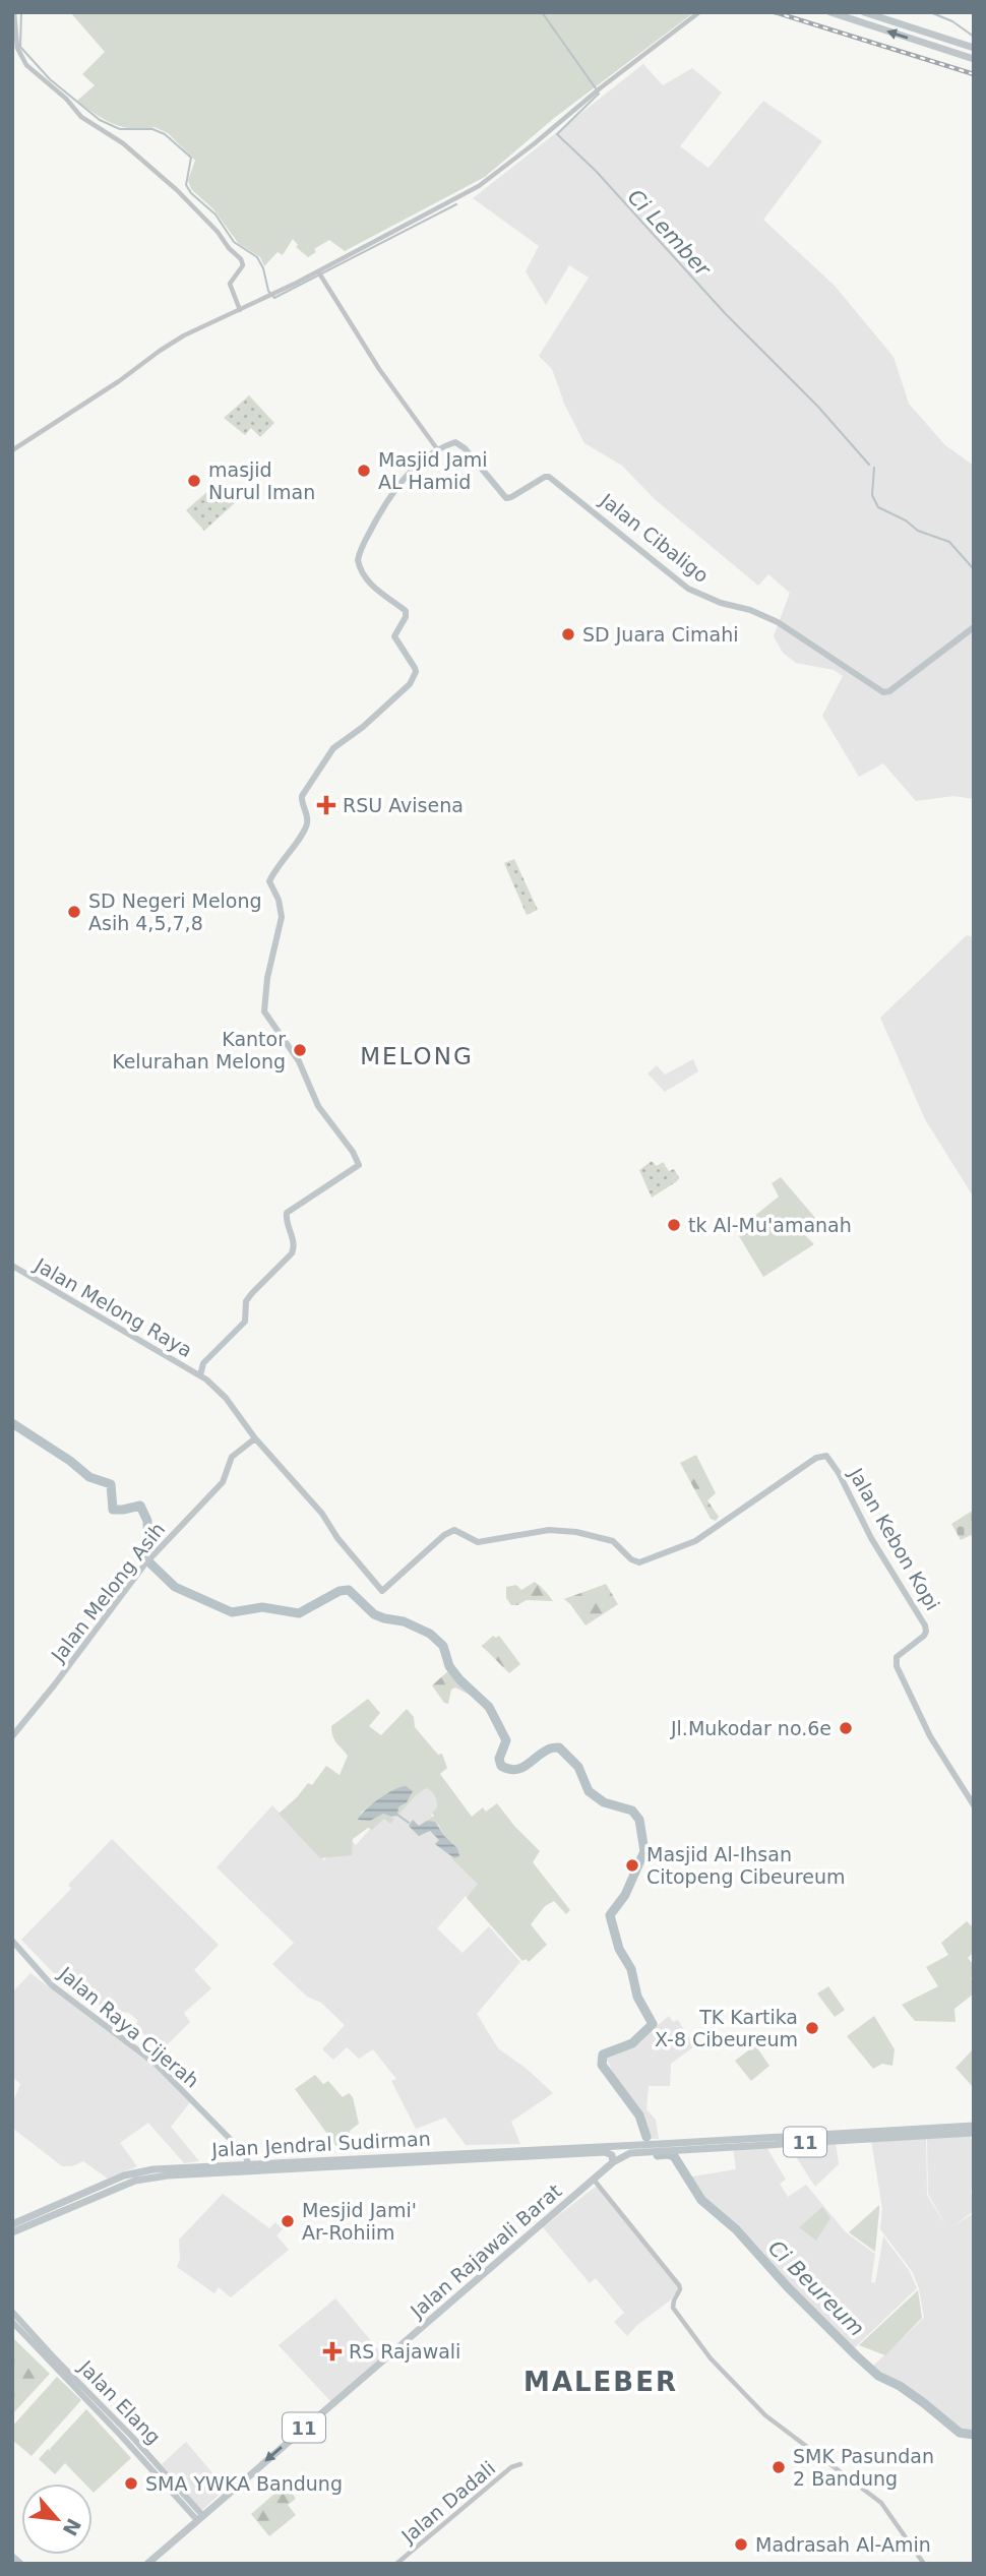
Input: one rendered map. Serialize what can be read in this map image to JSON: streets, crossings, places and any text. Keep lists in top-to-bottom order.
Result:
{
  "streets": {
    "highway": ["11", "Jalan Jendral Sudirman", "Jalan Rajawali Barat"],
    "main road": [
      "Jalan Cibaligo",
      "Jalan Melong Raya",
      "Jalan Kebon Kopi",
      "Jalan Melong Asih",
      "Jalan Raya Cijerah",
      "Jalan Elang"
    ],
    "street": ["Jalan Dadali"]
  },
  "crossings": [
    ["Jalan Cibaligo", "Jalan Melong Raya"],
    ["Jalan Melong Raya", "Jalan Kebon Kopi"],
    ["Jalan Melong Raya", "Jalan Melong Asih"],
    ["Jalan Kebon Kopi", "Jalan Melong Asih"],
    ["Jalan Raya Cijerah", "Jalan Jendral Sudirman"],
    ["11", "Jalan Jendral Sudirman"],
    ["11", "Jalan Rajawali Barat"],
    ["Jalan Jendral Sudirman", "Jalan Rajawali Barat"],
    ["Jalan Rajawali Barat", "Jalan Elang"]
  ],
  "one_way": ["Jalan Rajawali Barat"],
  "districts": ["MELONG", "MALEBER"],
  "water": ["Ci Lember", "Ci Beureum"],
  "places": {
    "other": [
      "Masjid Jami AL Hamid",
      "masjid Nurul Iman",
      "SD Juara Cimahi",
      "SD Negeri Melong Asih 4,5,7,8",
      "Kantor Kelurahan Melong",
      "tk Al-Mu'amanah",
      "Jl.Mukodar no.6e",
      "Masjid Al-Ihsan Citopeng Cibeureum",
      "TK Kartika X-8 Cibeureum",
      "Mesjid Jami' Ar-Rohiim",
      "SMK Pasundan 2 Bandung",
      "SMA YWKA Bandung",
      "Madrasah Al-Amin"
    ],
    "health": ["RSU Avisena", "RS Rajawali"]
  },
  "north": "bottom right"
}
